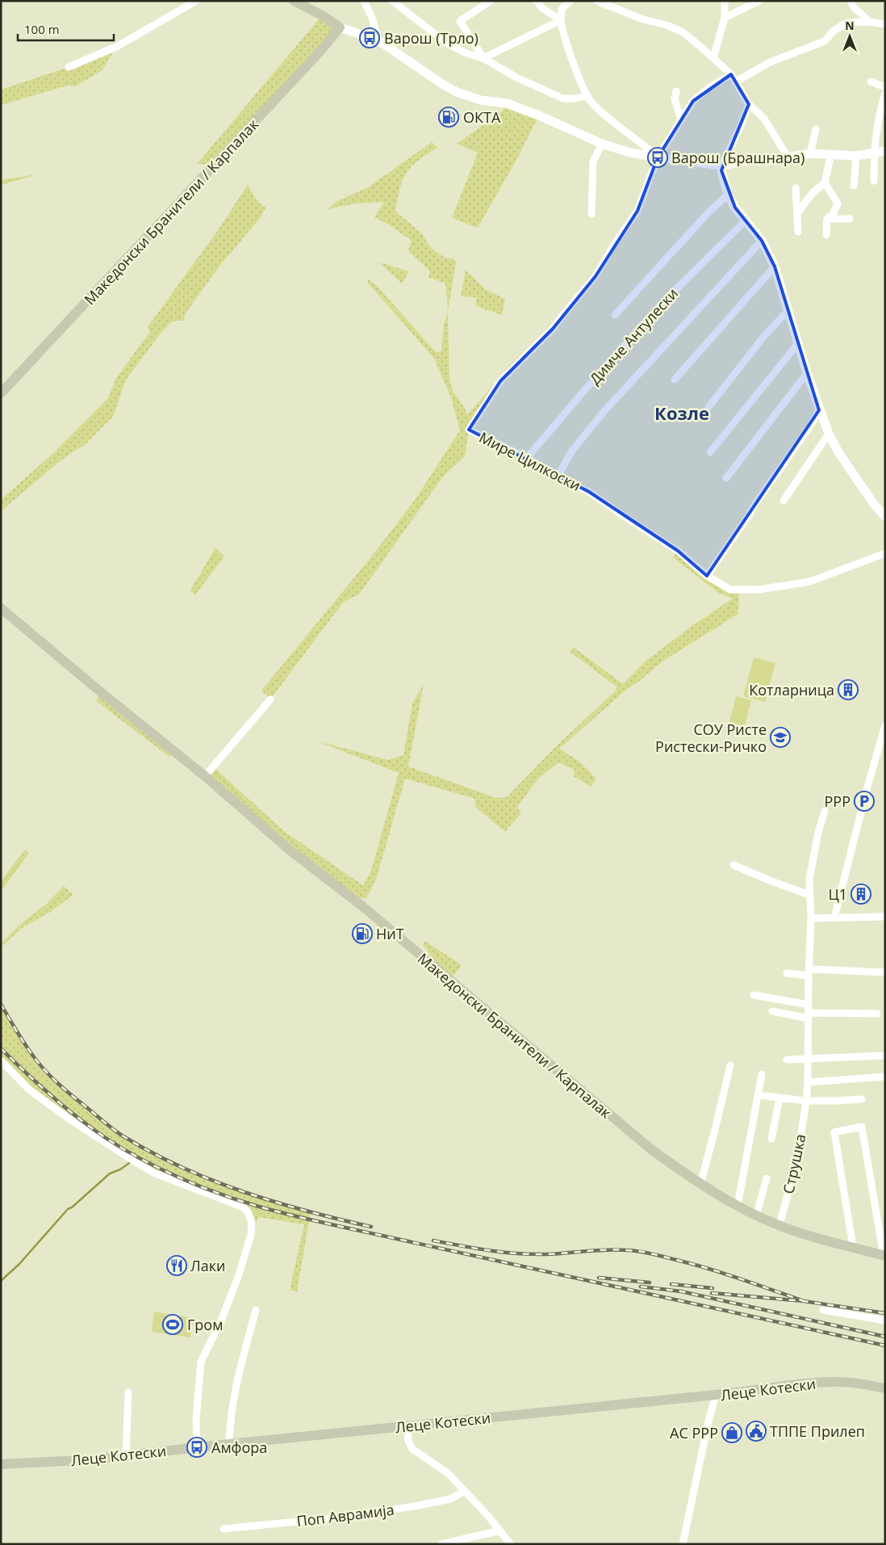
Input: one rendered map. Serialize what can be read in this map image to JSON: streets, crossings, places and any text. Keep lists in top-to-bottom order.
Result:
{
  "streets": {
    "main road": ["Македонски Бранители / Карпалак", "Леце Котески"],
    "street": [
      "Димче Антулески",
      "Мире Цилкоски",
      "Струшка",
      "Поп Аврамија"
    ]
  },
  "crossings": [
    ["Македонски Бранители / Карпалак", "Струшка"],
    ["Димче Антулески", "Мире Цилкоски"]
  ],
  "districts": ["Козле"],
  "places": {
    "bus stop": ["Варош (Трло)", "Варош (Брашнара)", "Амфора"],
    "fuel station": ["ОКТА", "НиТ"],
    "building": ["Котларница", "Ц1"],
    "school or university": ["СОУ Ристе Ристески-Ричко"],
    "parking": ["РРР"],
    "restaurant": ["Лаки"],
    "sports": ["Гром"],
    "public building": ["ТППЕ Прилеп"],
    "shop": ["АС РРР"]
  },
  "scale_bar": "100 m",
  "north": "top"
}
